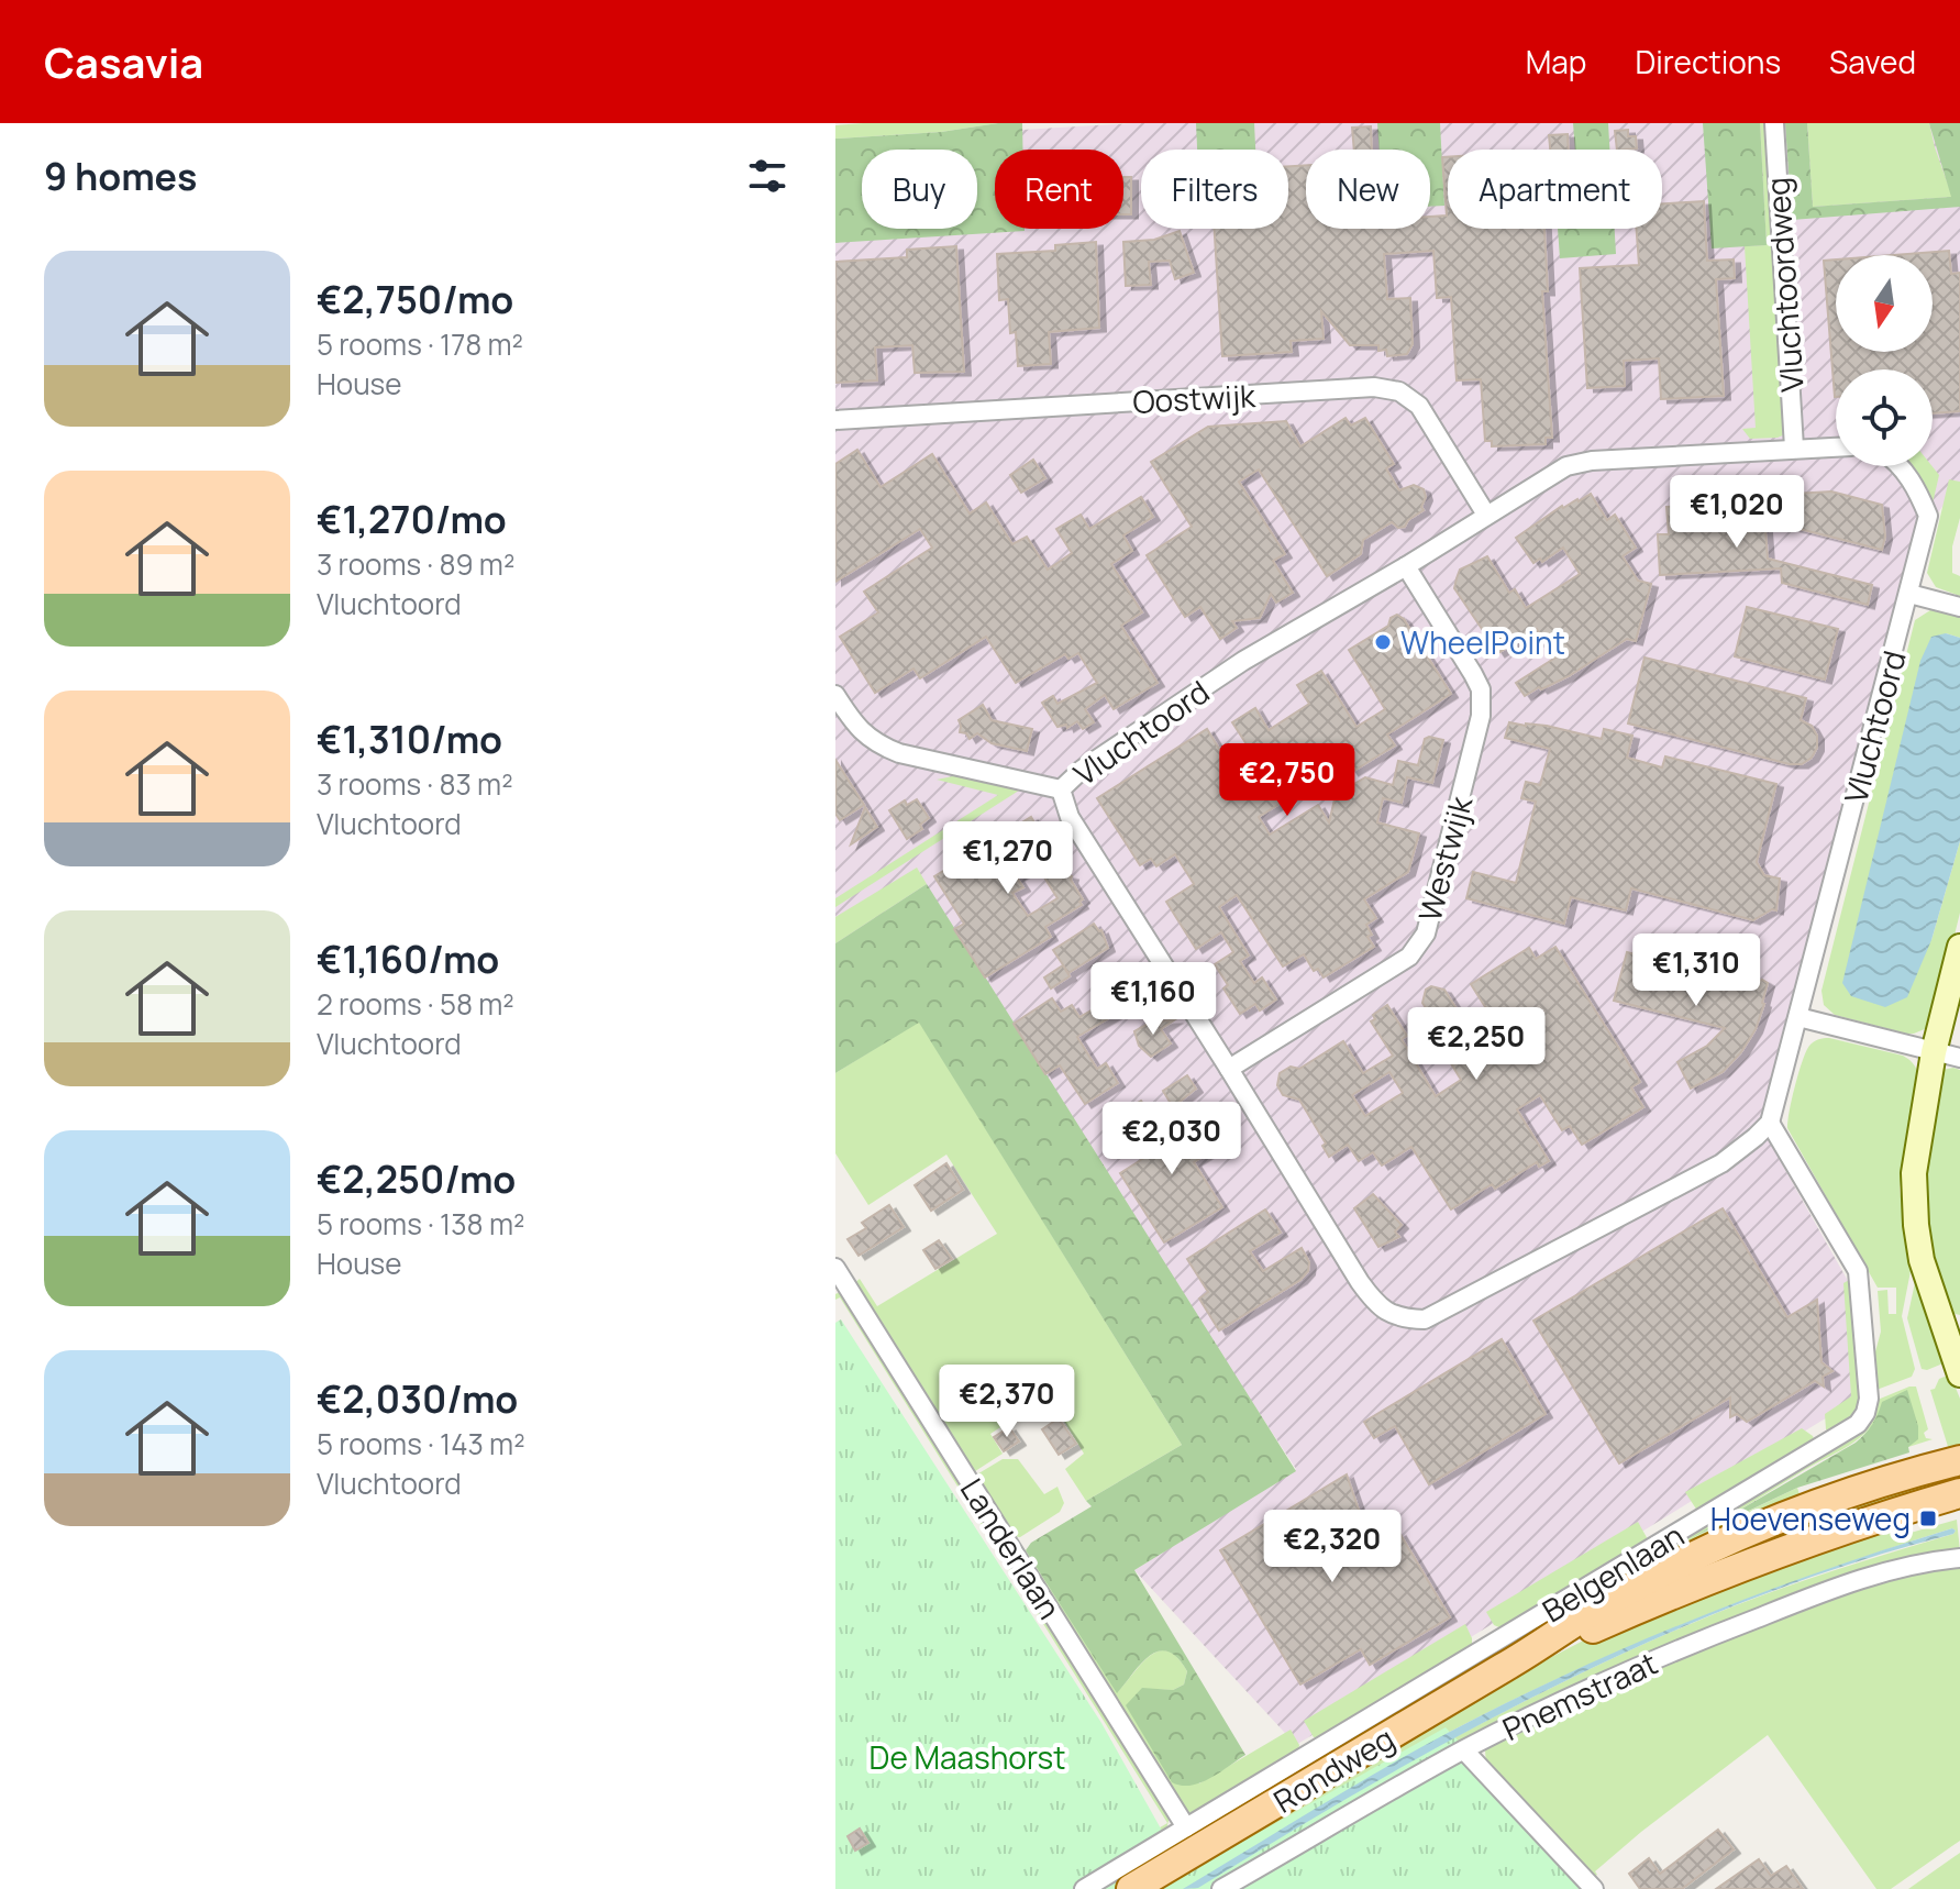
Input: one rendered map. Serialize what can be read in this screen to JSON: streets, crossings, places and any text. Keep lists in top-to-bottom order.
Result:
{
  "streets": {
    "main road": ["Rondweg"],
    "street": [
      "Vluchtoordweg",
      "Oostwijk",
      "Vluchtoord",
      "Westwijk",
      "Landerlaan",
      "Belgenlaan",
      "Pnemstraat"
    ]
  },
  "crossings": [
    ["Vluchtoordweg", "Vluchtoord"],
    ["Oostwijk", "Vluchtoord"],
    ["Vluchtoord", "Westwijk"],
    ["Vluchtoord", "Belgenlaan"],
    ["Landerlaan", "Belgenlaan"]
  ],
  "parks": ["De Maashorst"],
  "places": {
    "other": ["WheelPoint"],
    "transit": ["Hoevenseweg"]
  },
  "north": "bottom",
  "page": {
    "header": "Casavia",
    "nav": ["Map", "Directions", "Saved"],
    "heading": "9 homes",
    "chip": [
      "Buy",
      "Rent",
      "Filters",
      "New",
      "Apartment"
    ],
    "list": [
      {
        "name": "€2,750/mo",
        "note": "5 rooms · 178 m² · House"
      },
      {
        "name": "€1,270/mo",
        "note": "3 rooms · 89 m² · Vluchtoord"
      },
      {
        "name": "€1,310/mo",
        "note": "3 rooms · 83 m² · Vluchtoord"
      },
      {
        "name": "€1,160/mo",
        "note": "2 rooms · 58 m² · Vluchtoord"
      },
      {
        "name": "€2,250/mo",
        "note": "5 rooms · 138 m² · House"
      },
      {
        "name": "€2,030/mo",
        "note": "5 rooms · 143 m² · Vluchtoord"
      }
    ],
    "price": [
      "€1,020",
      "€2,750",
      "€1,270",
      "€1,310",
      "€1,160",
      "€2,250",
      "€2,030",
      "€2,370",
      "€2,320"
    ]
  }
}
